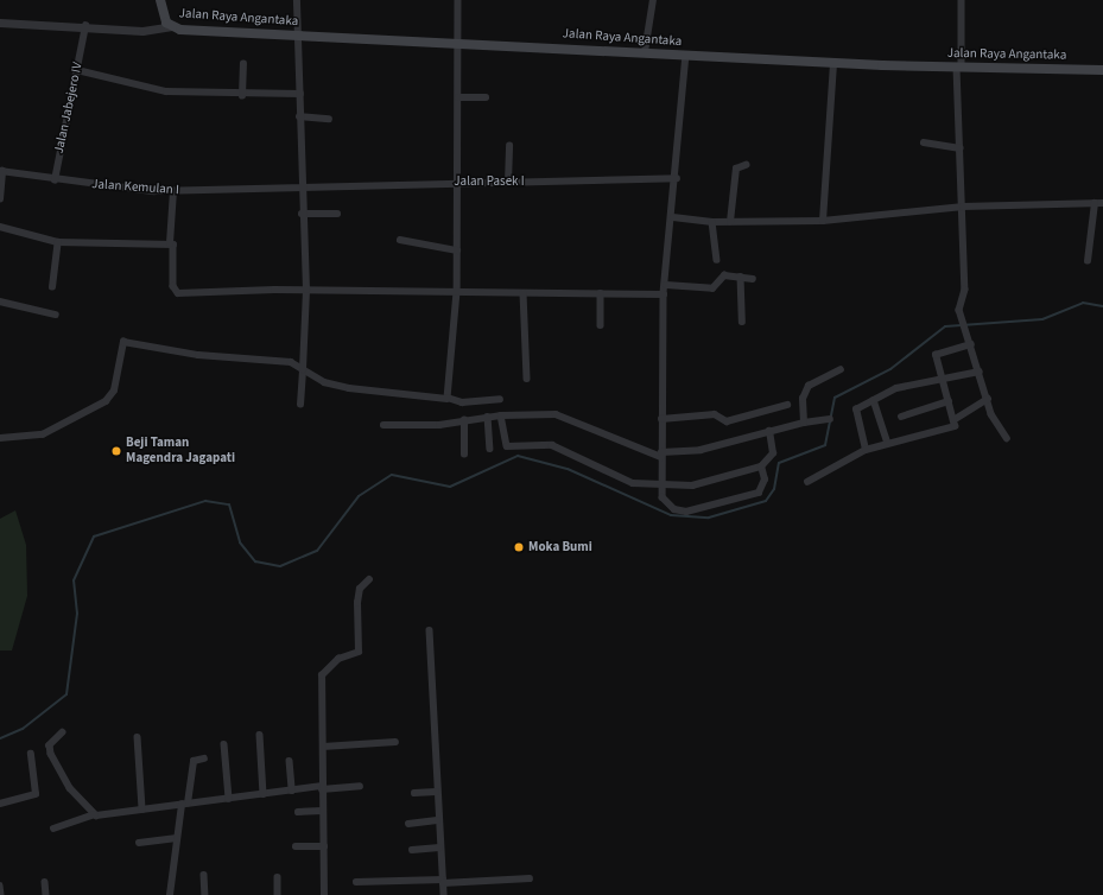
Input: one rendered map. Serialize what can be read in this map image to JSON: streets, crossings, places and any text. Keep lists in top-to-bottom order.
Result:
{
  "streets": {
    "main road": ["Jalan Raya Angantaka"],
    "street": ["Jalan Jabejero IV", "Jalan Pasek I", "Jalan Kemulan I"]
  },
  "crossings": [
    ["Jalan Jabejero IV", "Jalan Kemulan I"],
    ["Jalan Pasek I", "Jalan Kemulan I"]
  ],
  "places": ["Beji Taman Magendra Jagapati", "Moka Bumi"]
}
